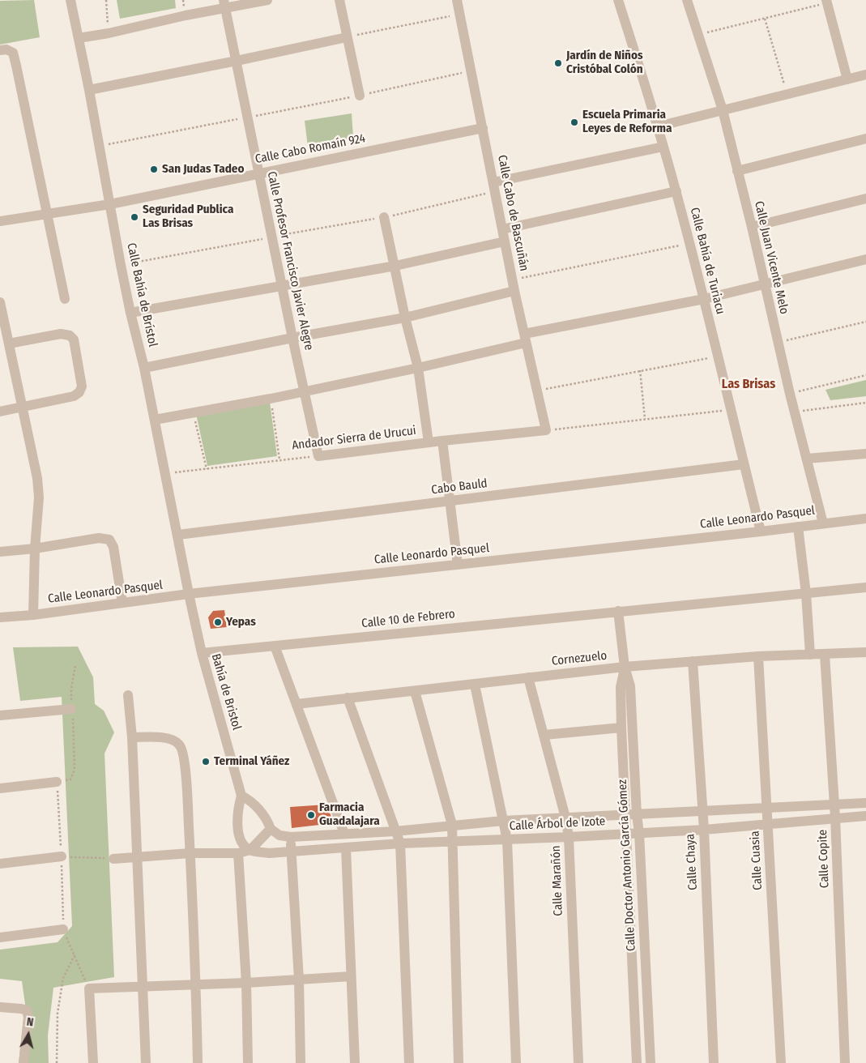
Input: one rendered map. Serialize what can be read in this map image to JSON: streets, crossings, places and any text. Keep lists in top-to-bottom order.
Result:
{
  "streets": {
    "street": [
      "Calle Cabo Romaín 924",
      "Calle Cabo de Bascuñán",
      "Calle Juan Vicente Melo",
      "Calle Profesor Francisco Javier Alegre",
      "Calle Bahía de Turiacu",
      "Calle Bahía de Brístol",
      "Andador Sierra de Urucui",
      "Cabo Bauld",
      "Calle Leonardo Pasquel",
      "Calle 10 de Febrero",
      "Cornezuelo",
      "Bahía de Bristol",
      "Calle Árbol de Izote",
      "Calle Copite",
      "Calle Cuasia",
      "Calle Chaya",
      "Calle Doctor Antonio García Gómez",
      "Calle Marañón"
    ]
  },
  "crossings": [
    ["Calle Cabo Romaín 924", "Calle Cabo de Bascuñán"],
    ["Calle Cabo Romaín 924", "Calle Profesor Francisco Javier Alegre"],
    ["Calle Cabo Romaín 924", "Calle Bahía de Brístol"],
    ["Calle Cabo de Bascuñán", "Andador Sierra de Urucui"],
    ["Calle Juan Vicente Melo", "Calle Leonardo Pasquel"],
    ["Calle Profesor Francisco Javier Alegre", "Andador Sierra de Urucui"],
    ["Calle Bahía de Turiacu", "Cabo Bauld"],
    ["Calle Bahía de Turiacu", "Calle Leonardo Pasquel"],
    ["Calle Bahía de Brístol", "Andador Sierra de Urucui"],
    ["Calle Bahía de Brístol", "Cabo Bauld"],
    ["Calle Bahía de Brístol", "Calle Leonardo Pasquel"],
    ["Calle Bahía de Brístol", "Bahía de Bristol"],
    ["Calle Leonardo Pasquel", "Bahía de Bristol"],
    ["Calle 10 de Febrero", "Bahía de Bristol"],
    ["Calle 10 de Febrero", "Calle Doctor Antonio García Gómez"],
    ["Cornezuelo", "Calle Copite"],
    ["Cornezuelo", "Calle Cuasia"],
    ["Cornezuelo", "Calle Chaya"],
    ["Cornezuelo", "Calle Doctor Antonio García Gómez"],
    ["Cornezuelo", "Calle Marañón"],
    ["Bahía de Bristol", "Calle Árbol de Izote"],
    ["Calle Árbol de Izote", "Calle Copite"],
    ["Calle Árbol de Izote", "Calle Cuasia"],
    ["Calle Árbol de Izote", "Calle Chaya"],
    ["Calle Árbol de Izote", "Calle Doctor Antonio García Gómez"],
    ["Calle Árbol de Izote", "Calle Marañón"]
  ],
  "districts": ["Las Brisas"],
  "places": [
    "Jardín de Niños Cristóbal Colón",
    "Escuela Primaria Leyes de Reforma",
    "San Judas Tadeo",
    "Seguridad Publica Las Brisas",
    "Yepas",
    "Terminal Yáñez",
    "Farmacia Guadalajara"
  ],
  "north": "top"
}
